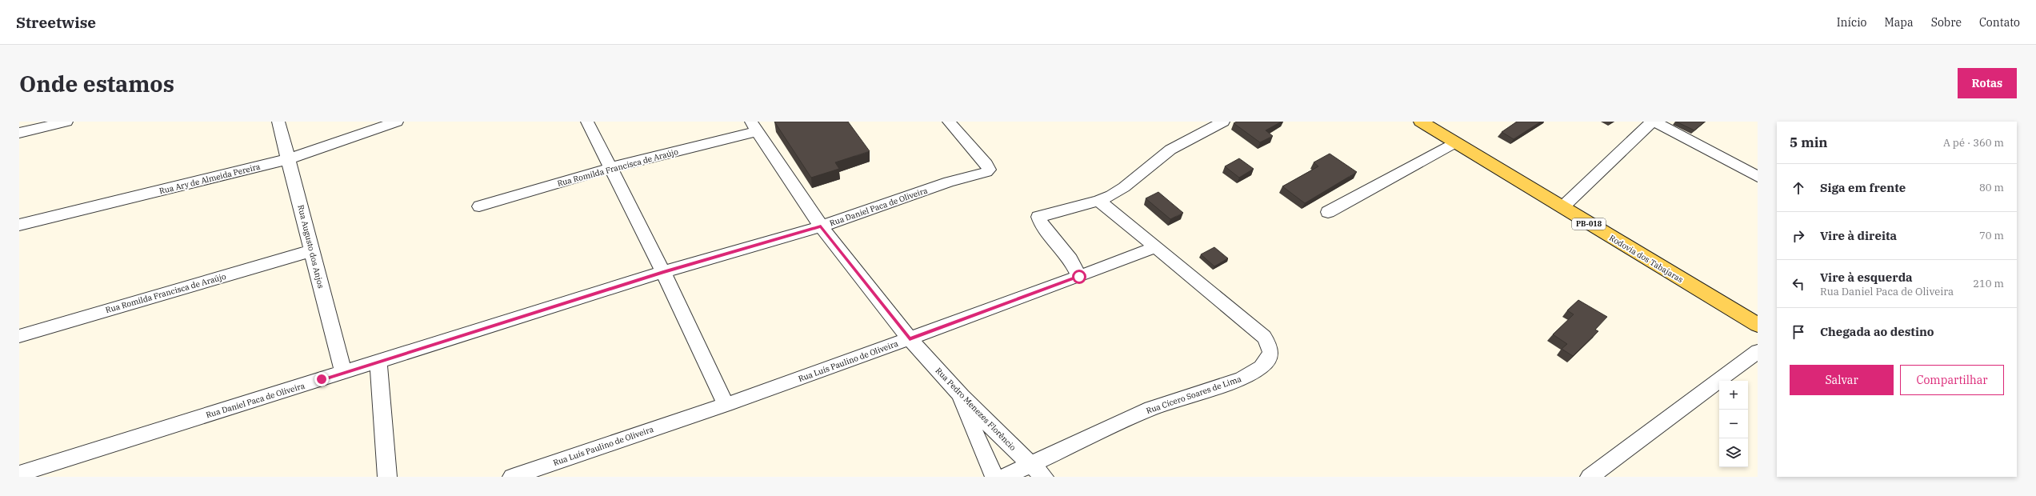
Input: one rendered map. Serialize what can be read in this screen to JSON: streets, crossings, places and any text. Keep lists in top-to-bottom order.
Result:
{
  "streets": {
    "main road": ["PB-018", "Rodovia dos Tabajaras"],
    "street": [
      "Rua Romilda Francisca de Araújo",
      "Rua Ary de Almeida Pereira",
      "Rua Daniel Paca de Oliveira",
      "Rua Augusto dos Anjos",
      "Rua Luís Paulino de Oliveira",
      "Rua Cícero Soares de Lima",
      "Rua Pedro Menezes Florêncio"
    ]
  },
  "crossings": [
    ["Rua Romilda Francisca de Araújo", "Rua Augusto dos Anjos"],
    ["Rua Romilda Francisca de Araújo", "Rua Pedro Menezes Florêncio"],
    ["Rua Ary de Almeida Pereira", "Rua Augusto dos Anjos"],
    ["Rua Daniel Paca de Oliveira", "Rua Augusto dos Anjos"],
    ["Rua Daniel Paca de Oliveira", "Rua Pedro Menezes Florêncio"],
    ["Rua Luís Paulino de Oliveira", "Rua Cícero Soares de Lima"],
    ["Rua Luís Paulino de Oliveira", "Rua Pedro Menezes Florêncio"],
    ["Rua Cícero Soares de Lima", "Rua Pedro Menezes Florêncio"]
  ],
  "page": {
    "header": "Streetwise",
    "nav": [
      "Início",
      "Mapa",
      "Sobre",
      "Contato"
    ],
    "buttons": [
      "Rotas",
      ["Salvar", "Compartilhar"]
    ],
    "title": "Onde estamos",
    "heading": ["5 min", "A pé · 360 m"],
    "list": [
      ["Siga em frente", "80 m"],
      ["Vire à direita", "70 m"],
      ["Vire à esquerda", "Rua Daniel Paca de Oliveira", "210 m"],
      "Chegada ao destino"
    ],
    "map_buttons": ["+", "−"]
  }
}
